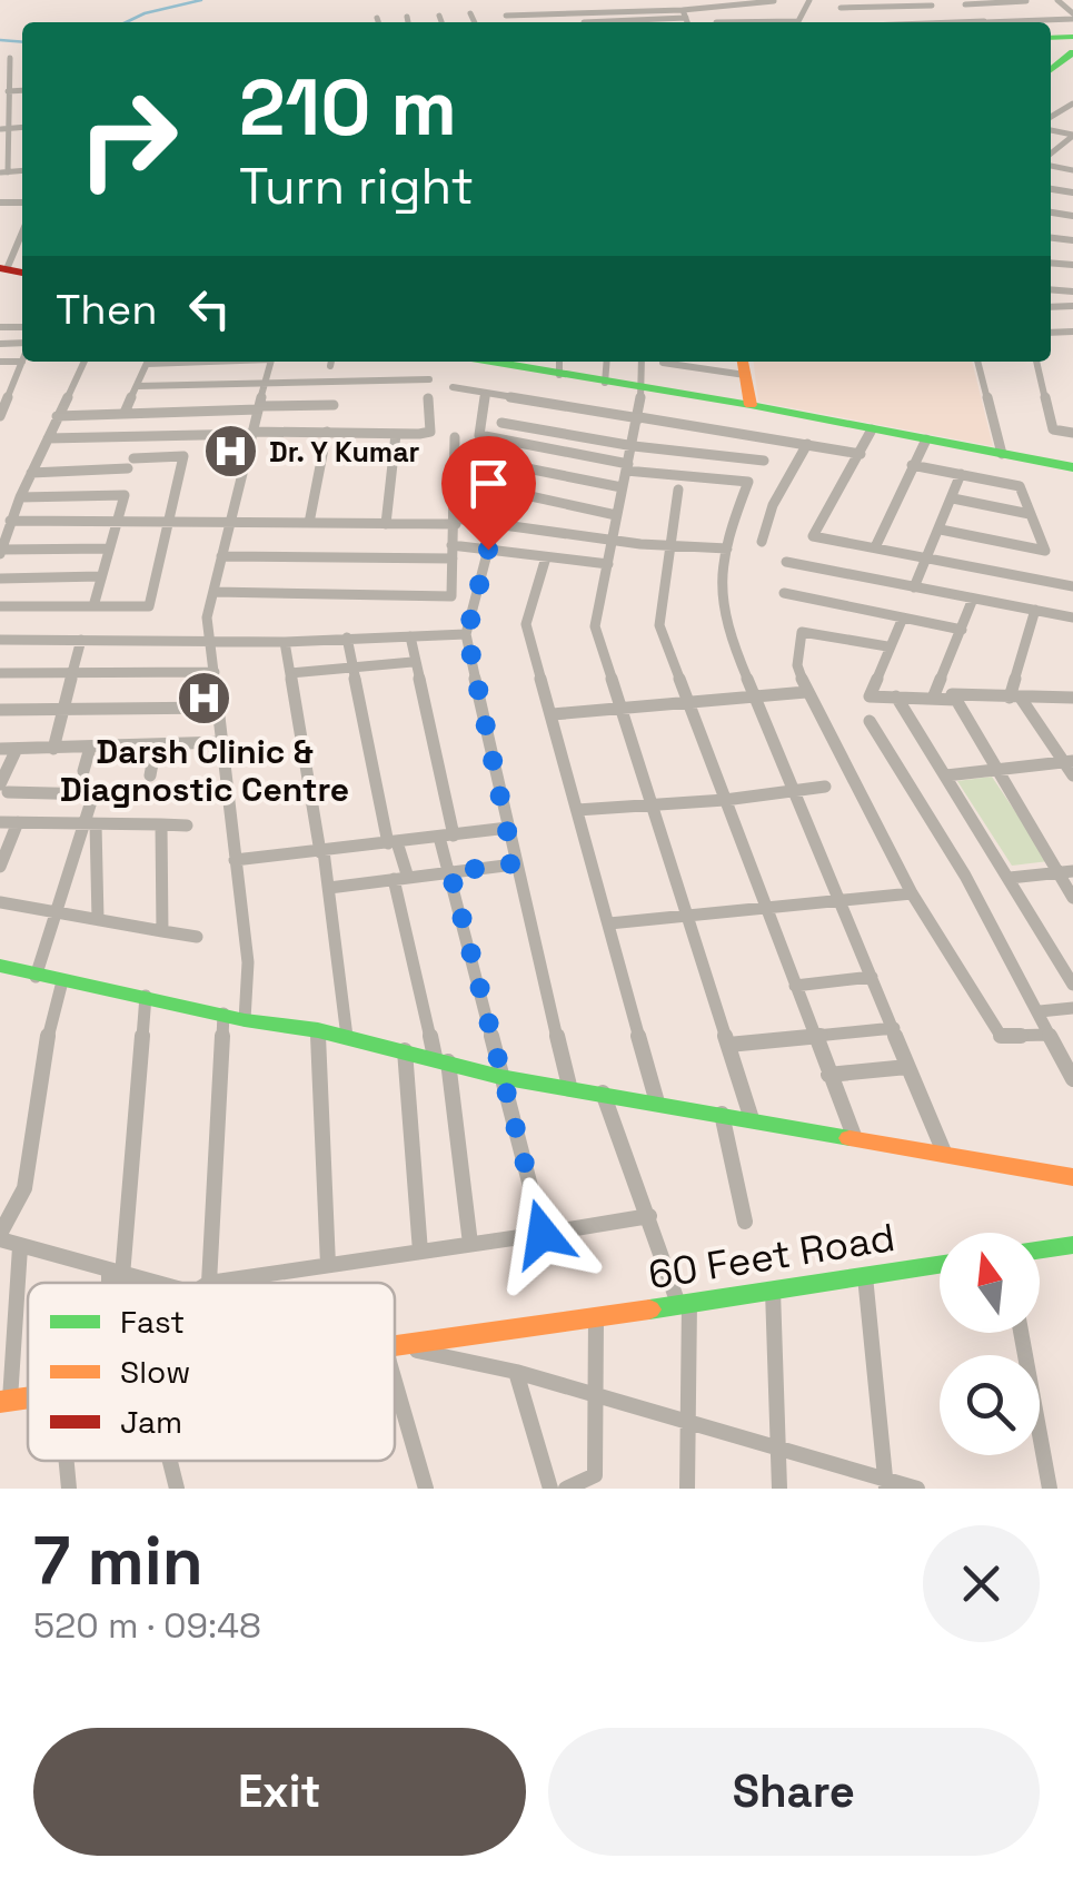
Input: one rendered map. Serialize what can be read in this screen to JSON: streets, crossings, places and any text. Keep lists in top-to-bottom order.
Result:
{
  "streets": {
    "street": ["60 Feet Road"]
  },
  "places": {
    "hospital": ["Dr. Y Kumar", "Darsh Clinic & Diagnostic Centre"]
  },
  "legend": ["Fast", "Slow", "Jam"],
  "north": "top",
  "page": {
    "turn": ["210 m", "Turn right"],
    "then": "Then",
    "heading": ["7 min", "520 m · 09:48"],
    "buttons": ["Exit", "Share"]
  }
}
